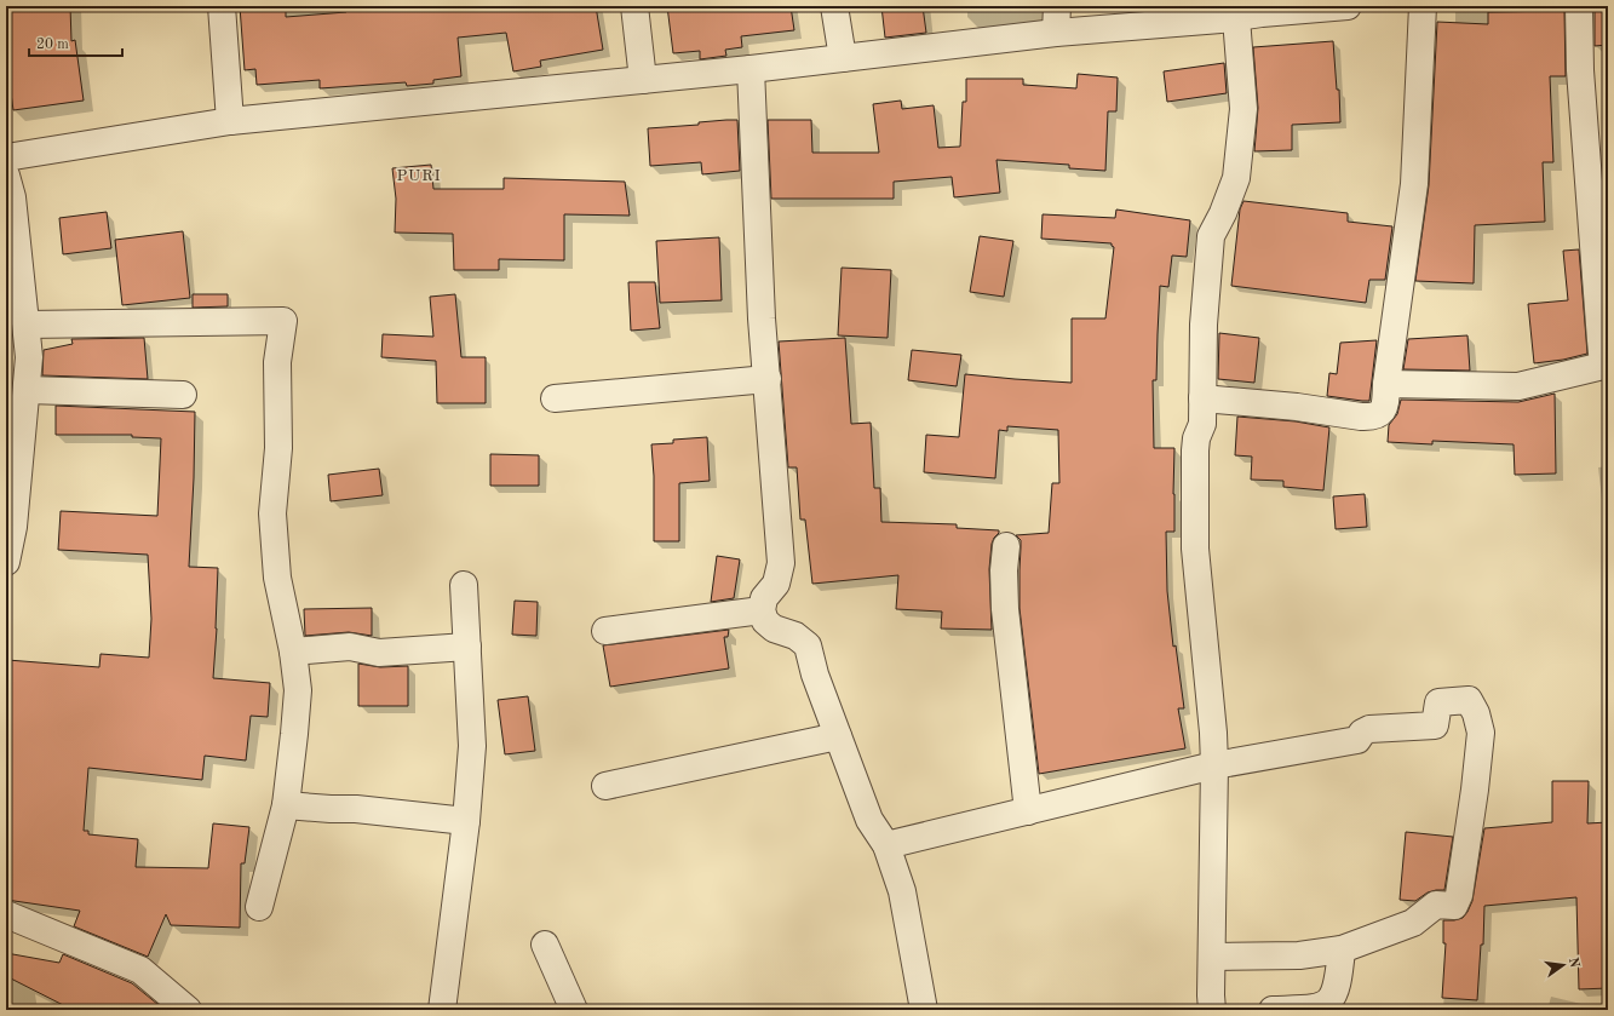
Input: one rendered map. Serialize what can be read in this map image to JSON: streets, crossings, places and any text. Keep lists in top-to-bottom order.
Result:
{
  "districts": ["PURI"],
  "scale_bar": "20 m",
  "north": "right"
}
